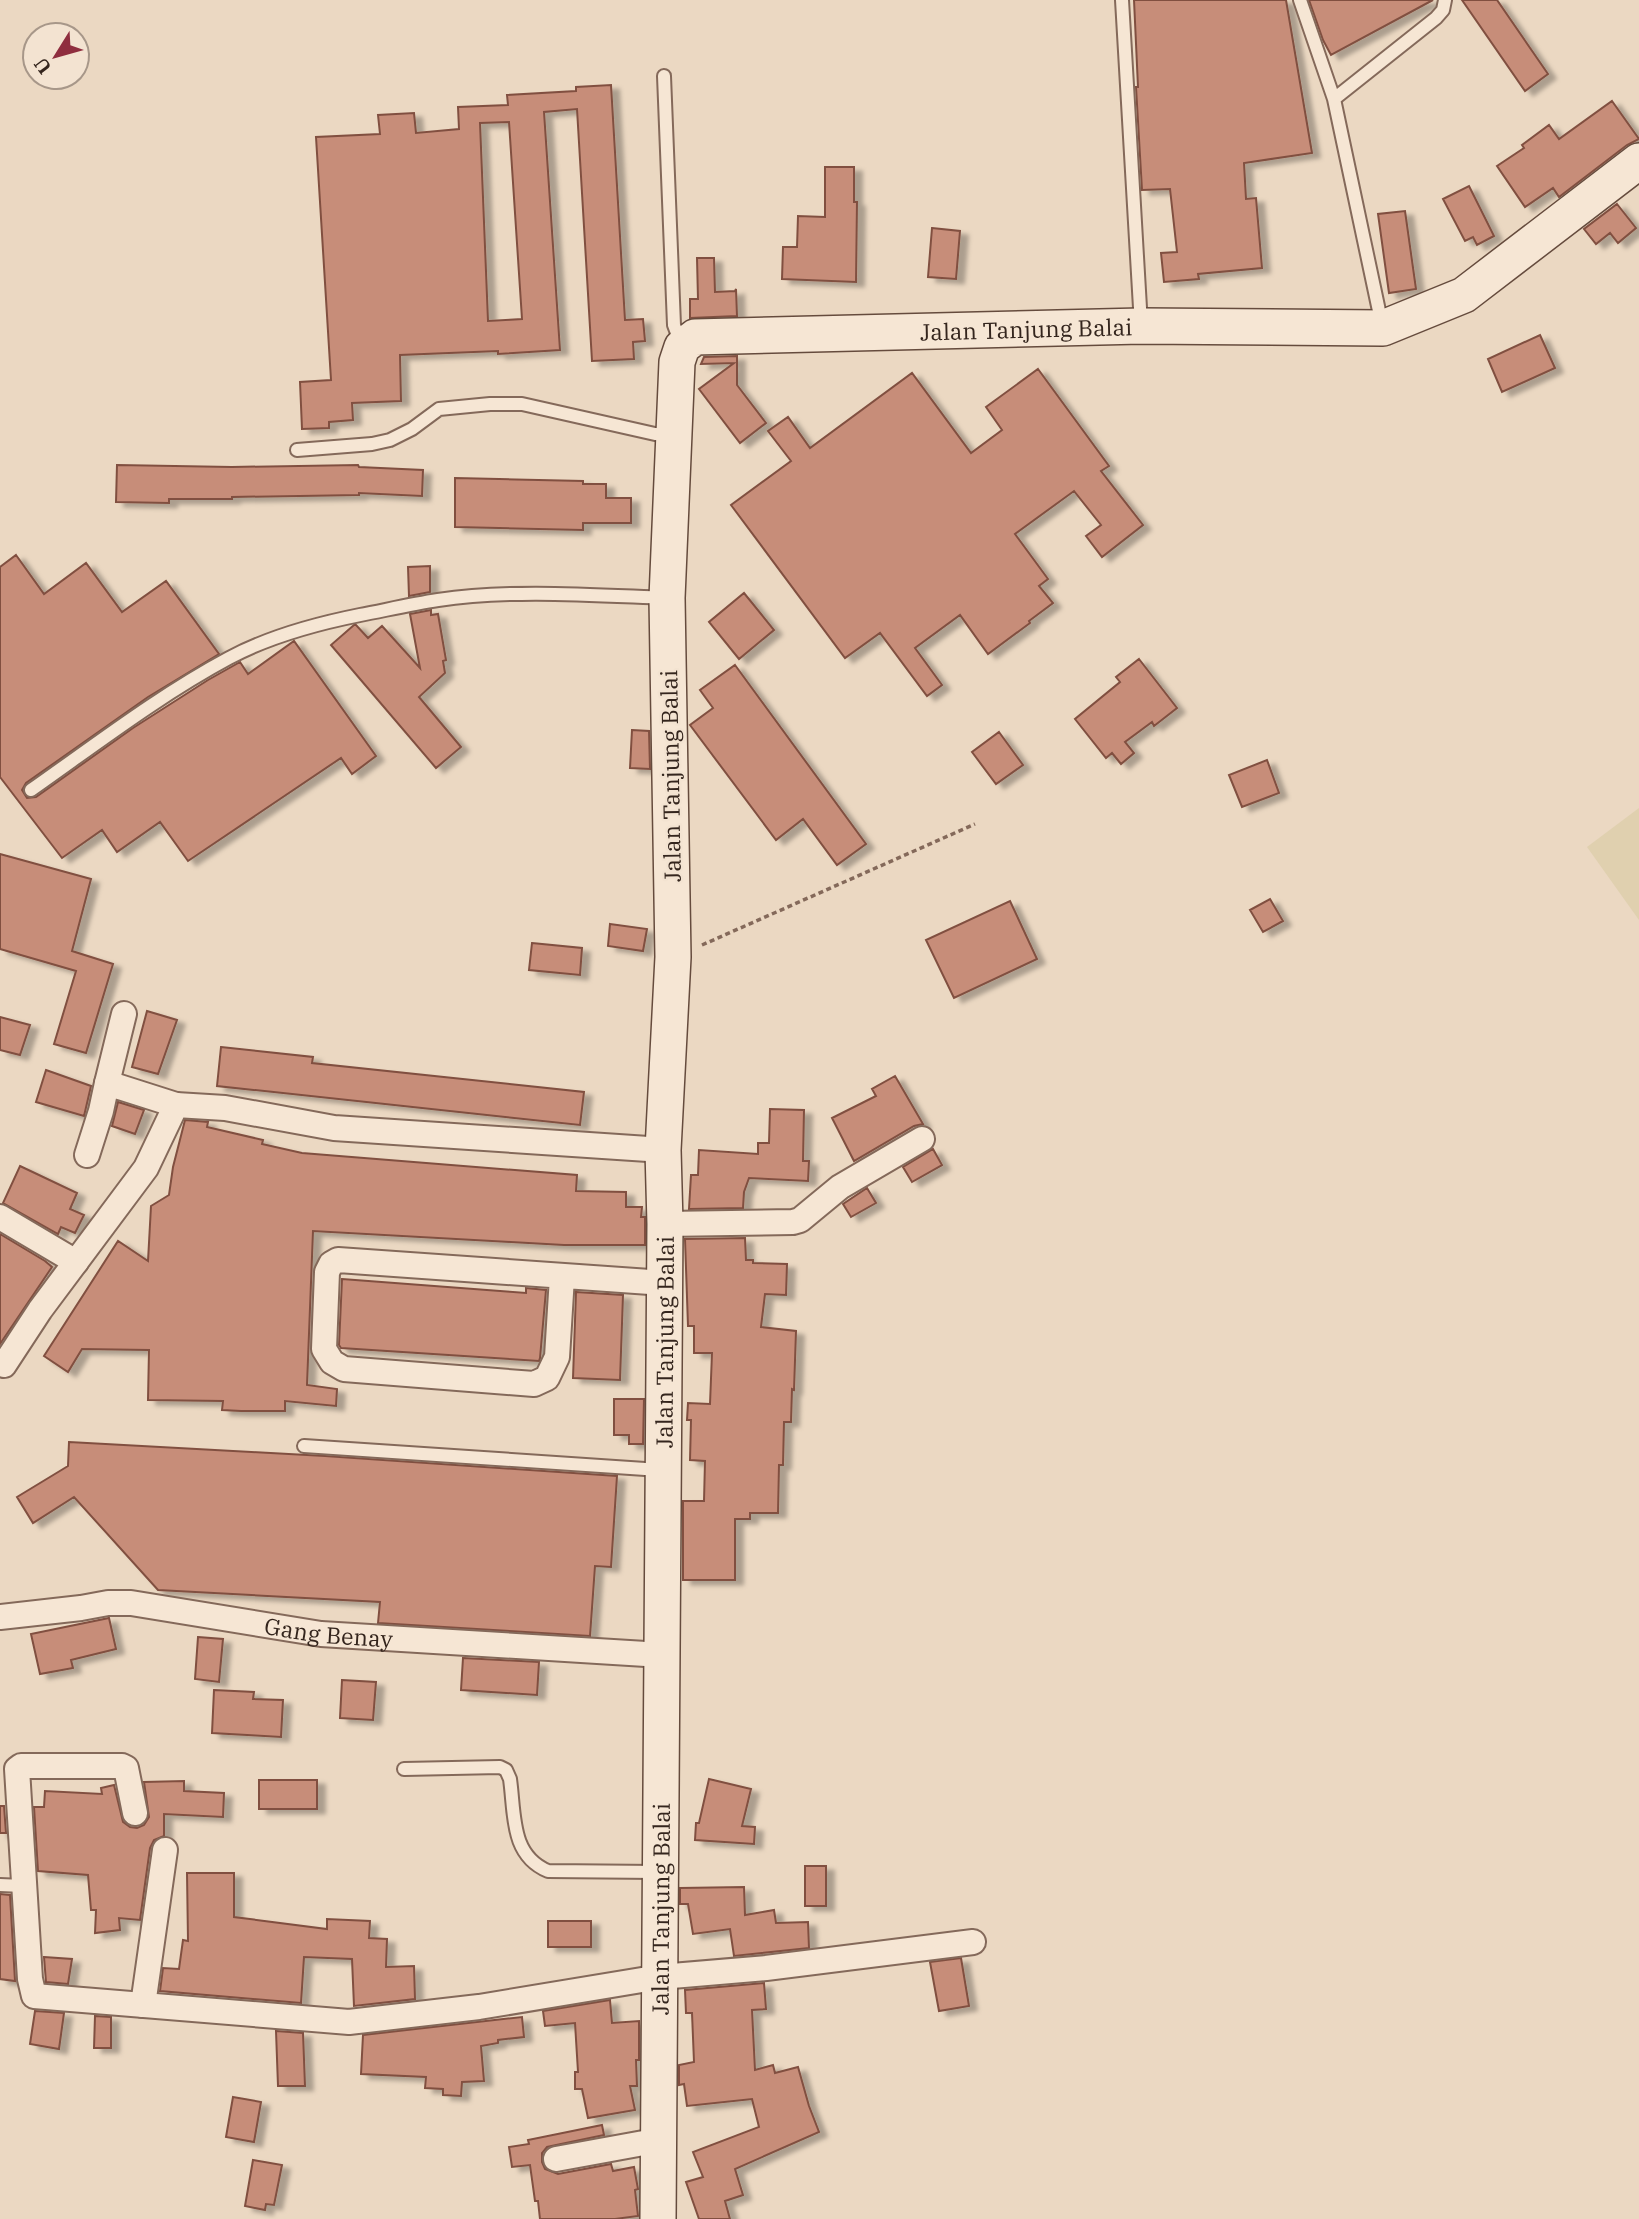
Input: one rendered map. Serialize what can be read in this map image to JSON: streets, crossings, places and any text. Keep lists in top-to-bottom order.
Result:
{
  "streets": {
    "street": ["Jalan Tanjung Balai", "Gang Benay"]
  },
  "crossings": [
    ["Jalan Tanjung Balai", "Gang Benay"]
  ],
  "north": "bottom left"
}
